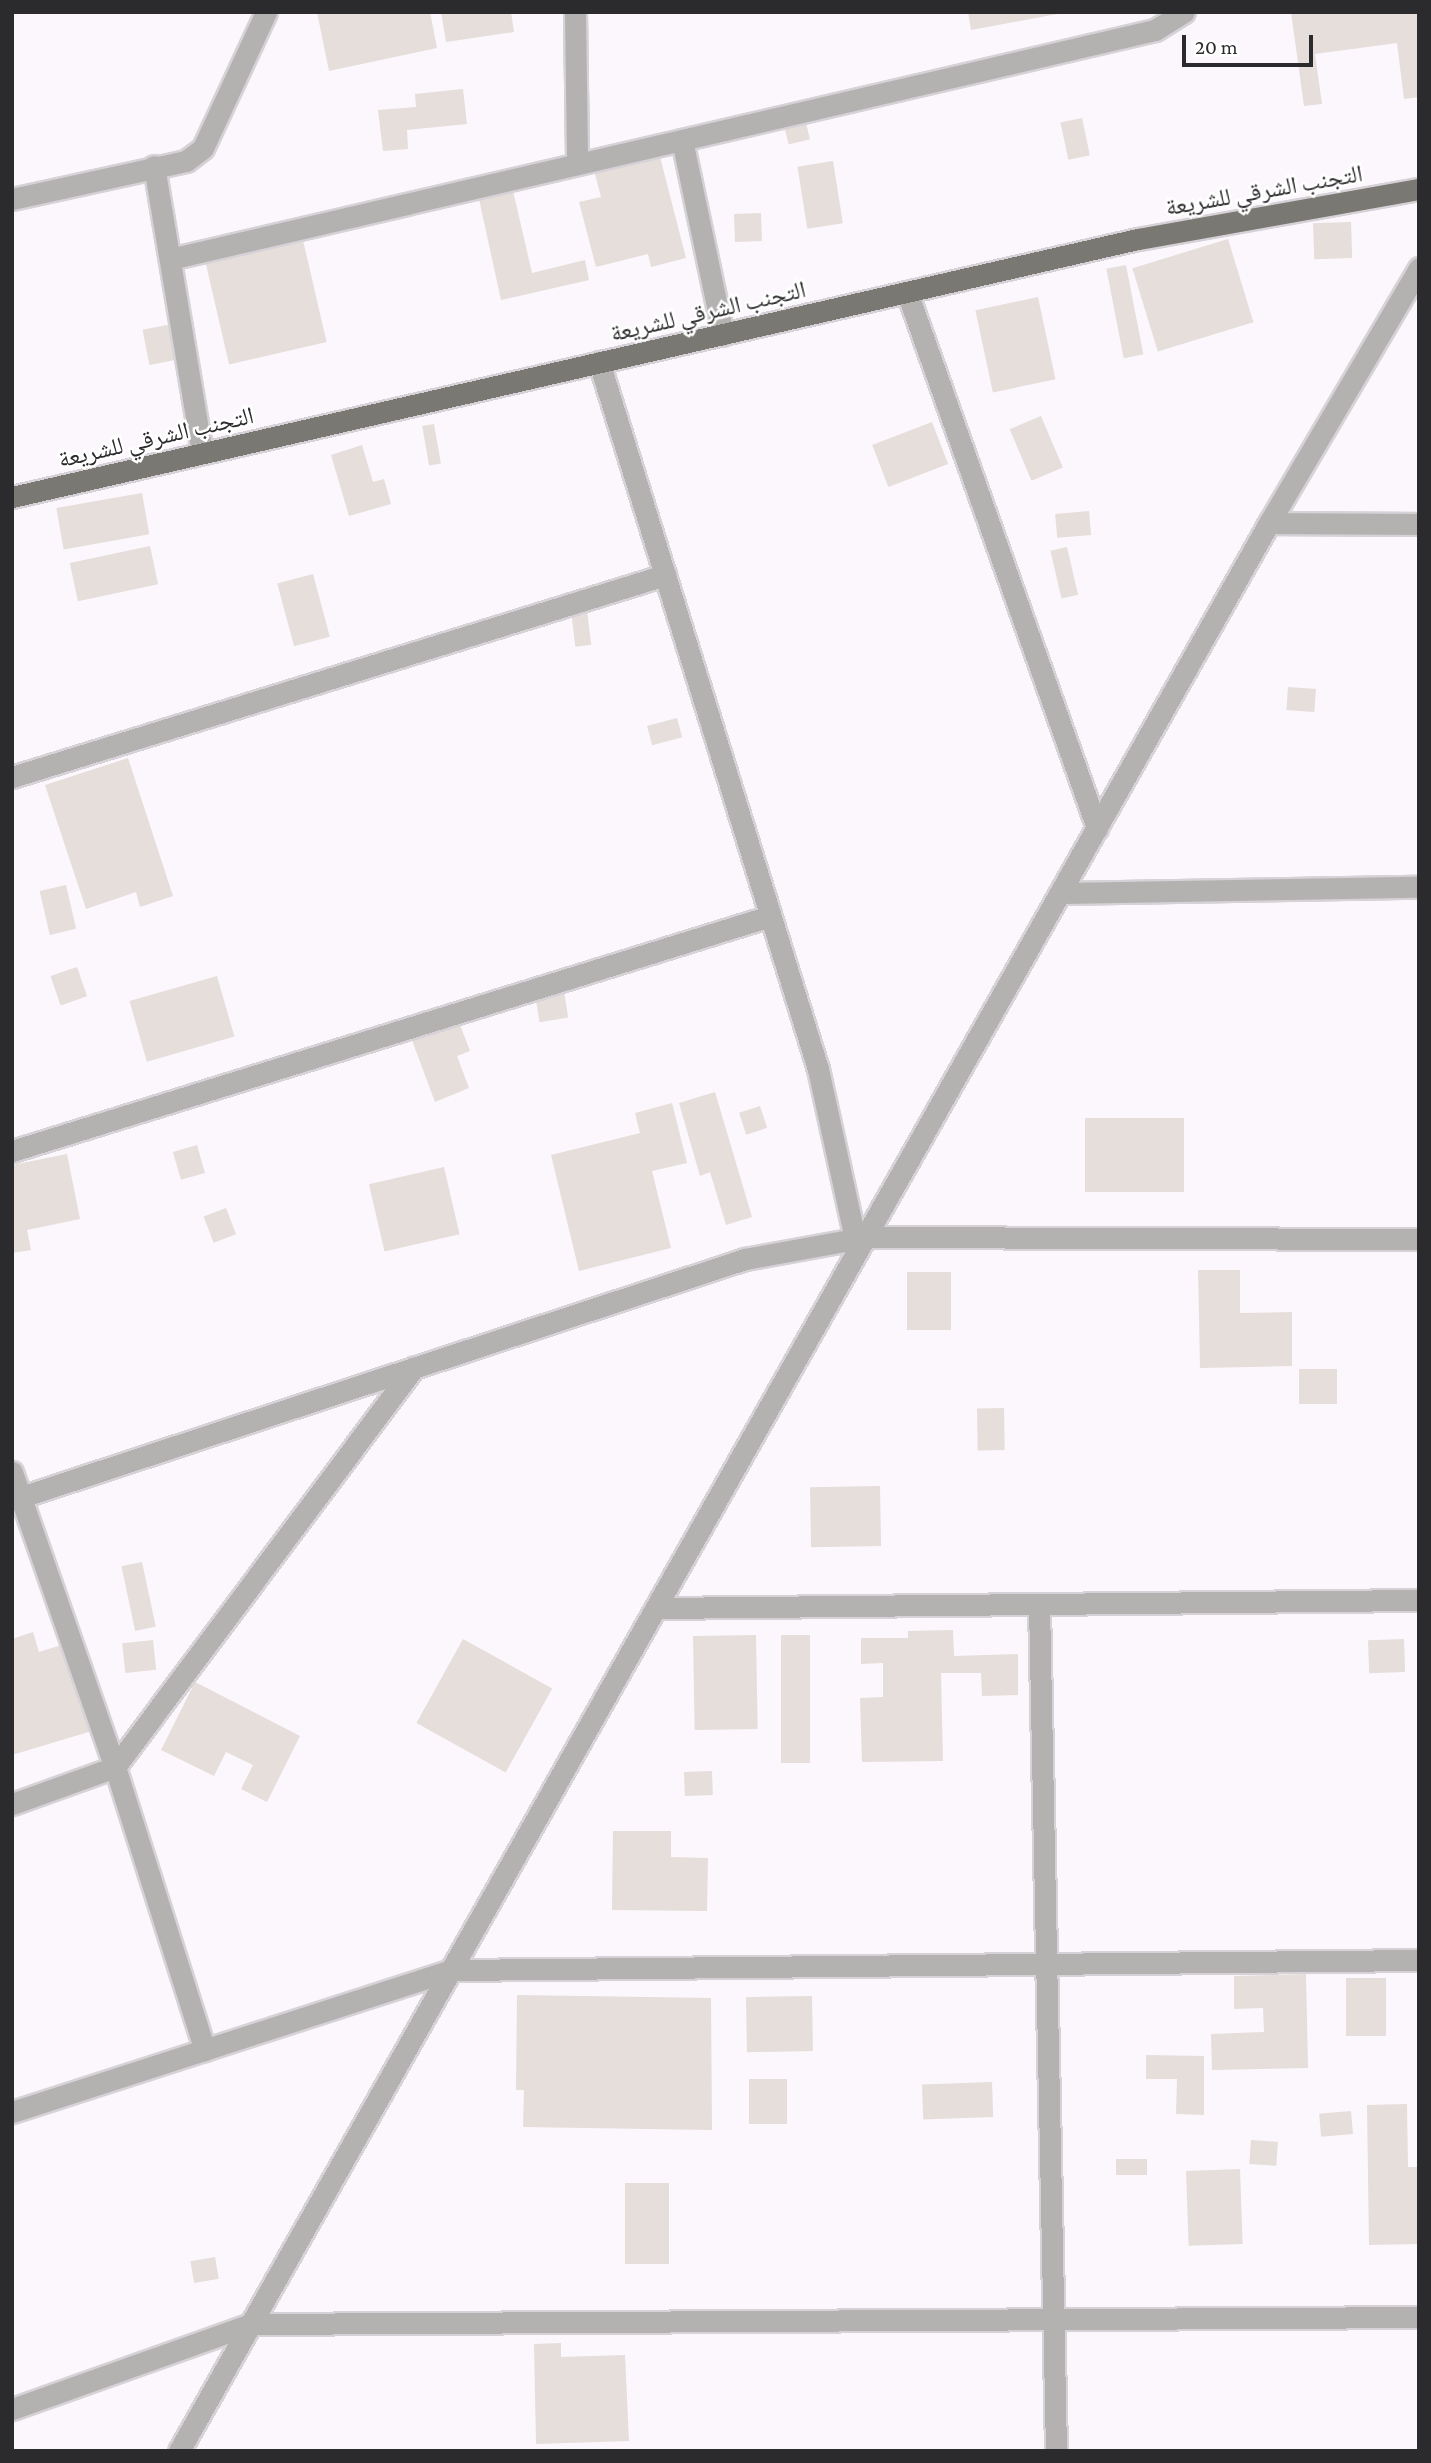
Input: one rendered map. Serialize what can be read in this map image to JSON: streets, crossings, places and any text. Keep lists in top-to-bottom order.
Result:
{
  "streets": {
    "main road": ["التجنب الشرقي للشريعة"]
  },
  "scale_bar": "20 m"
}
